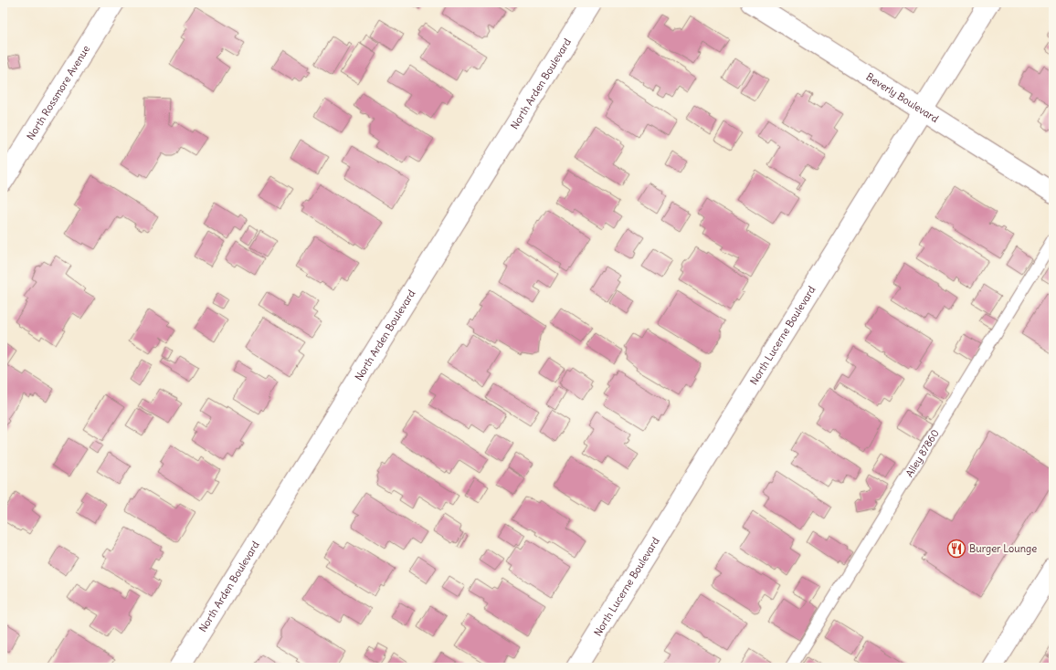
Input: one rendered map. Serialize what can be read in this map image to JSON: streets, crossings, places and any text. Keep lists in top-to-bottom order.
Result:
{
  "streets": {
    "street": [
      "North Arden Boulevard",
      "North Rossmore Avenue",
      "Beverly Boulevard",
      "North Lucerne Boulevard"
    ],
    "lane": ["Alley 87860"]
  },
  "crossings": [
    ["Beverly Boulevard", "North Lucerne Boulevard"]
  ],
  "places": {
    "restaurant": ["Burger Lounge"]
  }
}
